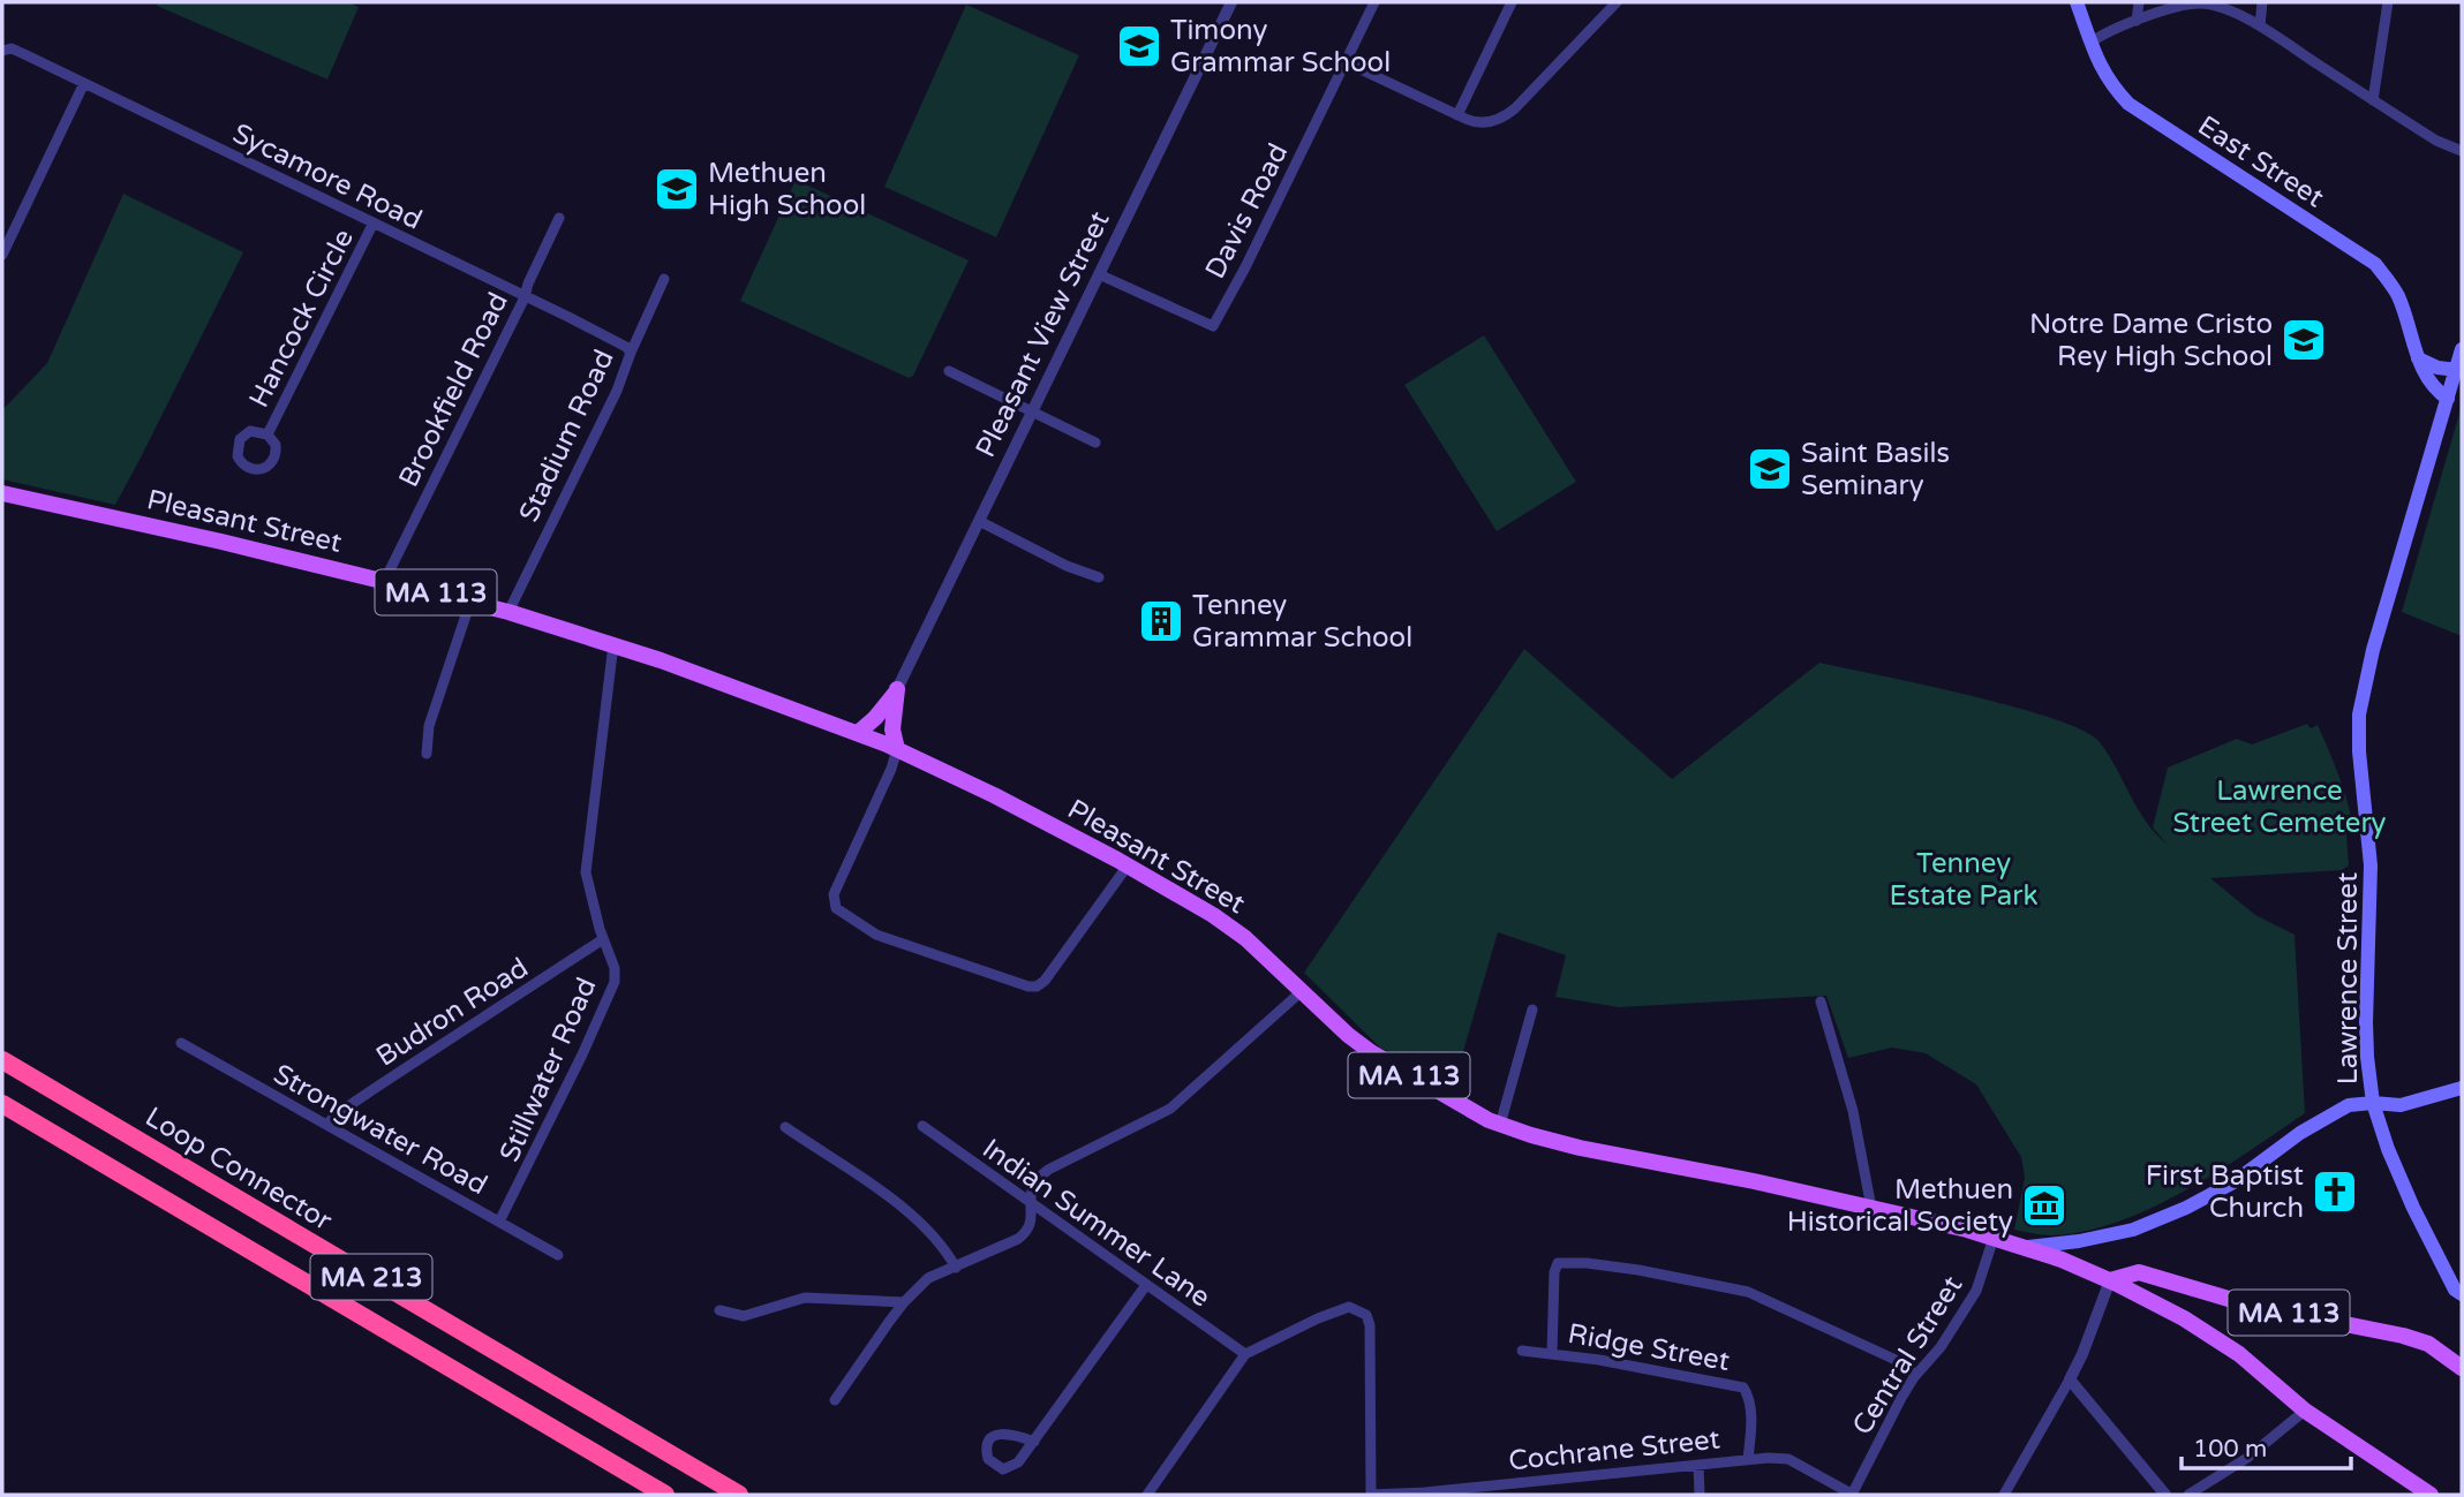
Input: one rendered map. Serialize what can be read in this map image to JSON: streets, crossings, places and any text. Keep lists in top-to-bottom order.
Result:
{
  "streets": {
    "highway": ["Loop Connector", "MA 213"],
    "main road": [
      "East Street",
      "Pleasant Street",
      "MA 113",
      "Lawrence Street"
    ],
    "street": [
      "Sycamore Road",
      "Davis Road",
      "Hancock Circle",
      "Pleasant View Street",
      "Brookfield Road",
      "Stadium Road",
      "Budron Road",
      "Stillwater Road",
      "Strongwater Road",
      "Indian Summer Lane",
      "Ridge Street",
      "Central Street",
      "Cochrane Street"
    ]
  },
  "crossings": [
    ["East Street", "Lawrence Street"],
    ["Sycamore Road", "Hancock Circle"],
    ["Sycamore Road", "Brookfield Road"],
    ["Sycamore Road", "Stadium Road"],
    ["Davis Road", "Pleasant View Street"],
    ["Brookfield Road", "Pleasant Street"],
    ["Stadium Road", "Pleasant Street"],
    ["Pleasant Street", "MA 113"],
    ["Pleasant Street", "Stillwater Road"],
    ["Pleasant Street", "Central Street"],
    ["Budron Road", "Stillwater Road"],
    ["Budron Road", "Strongwater Road"],
    ["Stillwater Road", "Strongwater Road"],
    ["Ridge Street", "Cochrane Street"],
    ["Central Street", "Cochrane Street"]
  ],
  "parks": ["Lawrence Street Cemetery", "Tenney Estate Park"],
  "places": {
    "school or university": [
      "Timony Grammar School",
      "Methuen High School",
      "Notre Dame Cristo Rey High School",
      "Saint Basils Seminary"
    ],
    "building": ["Tenney Grammar School"],
    "church": ["First Baptist Church"],
    "museum": ["Methuen Historical Society"]
  },
  "scale_bar": "100 m"
}
